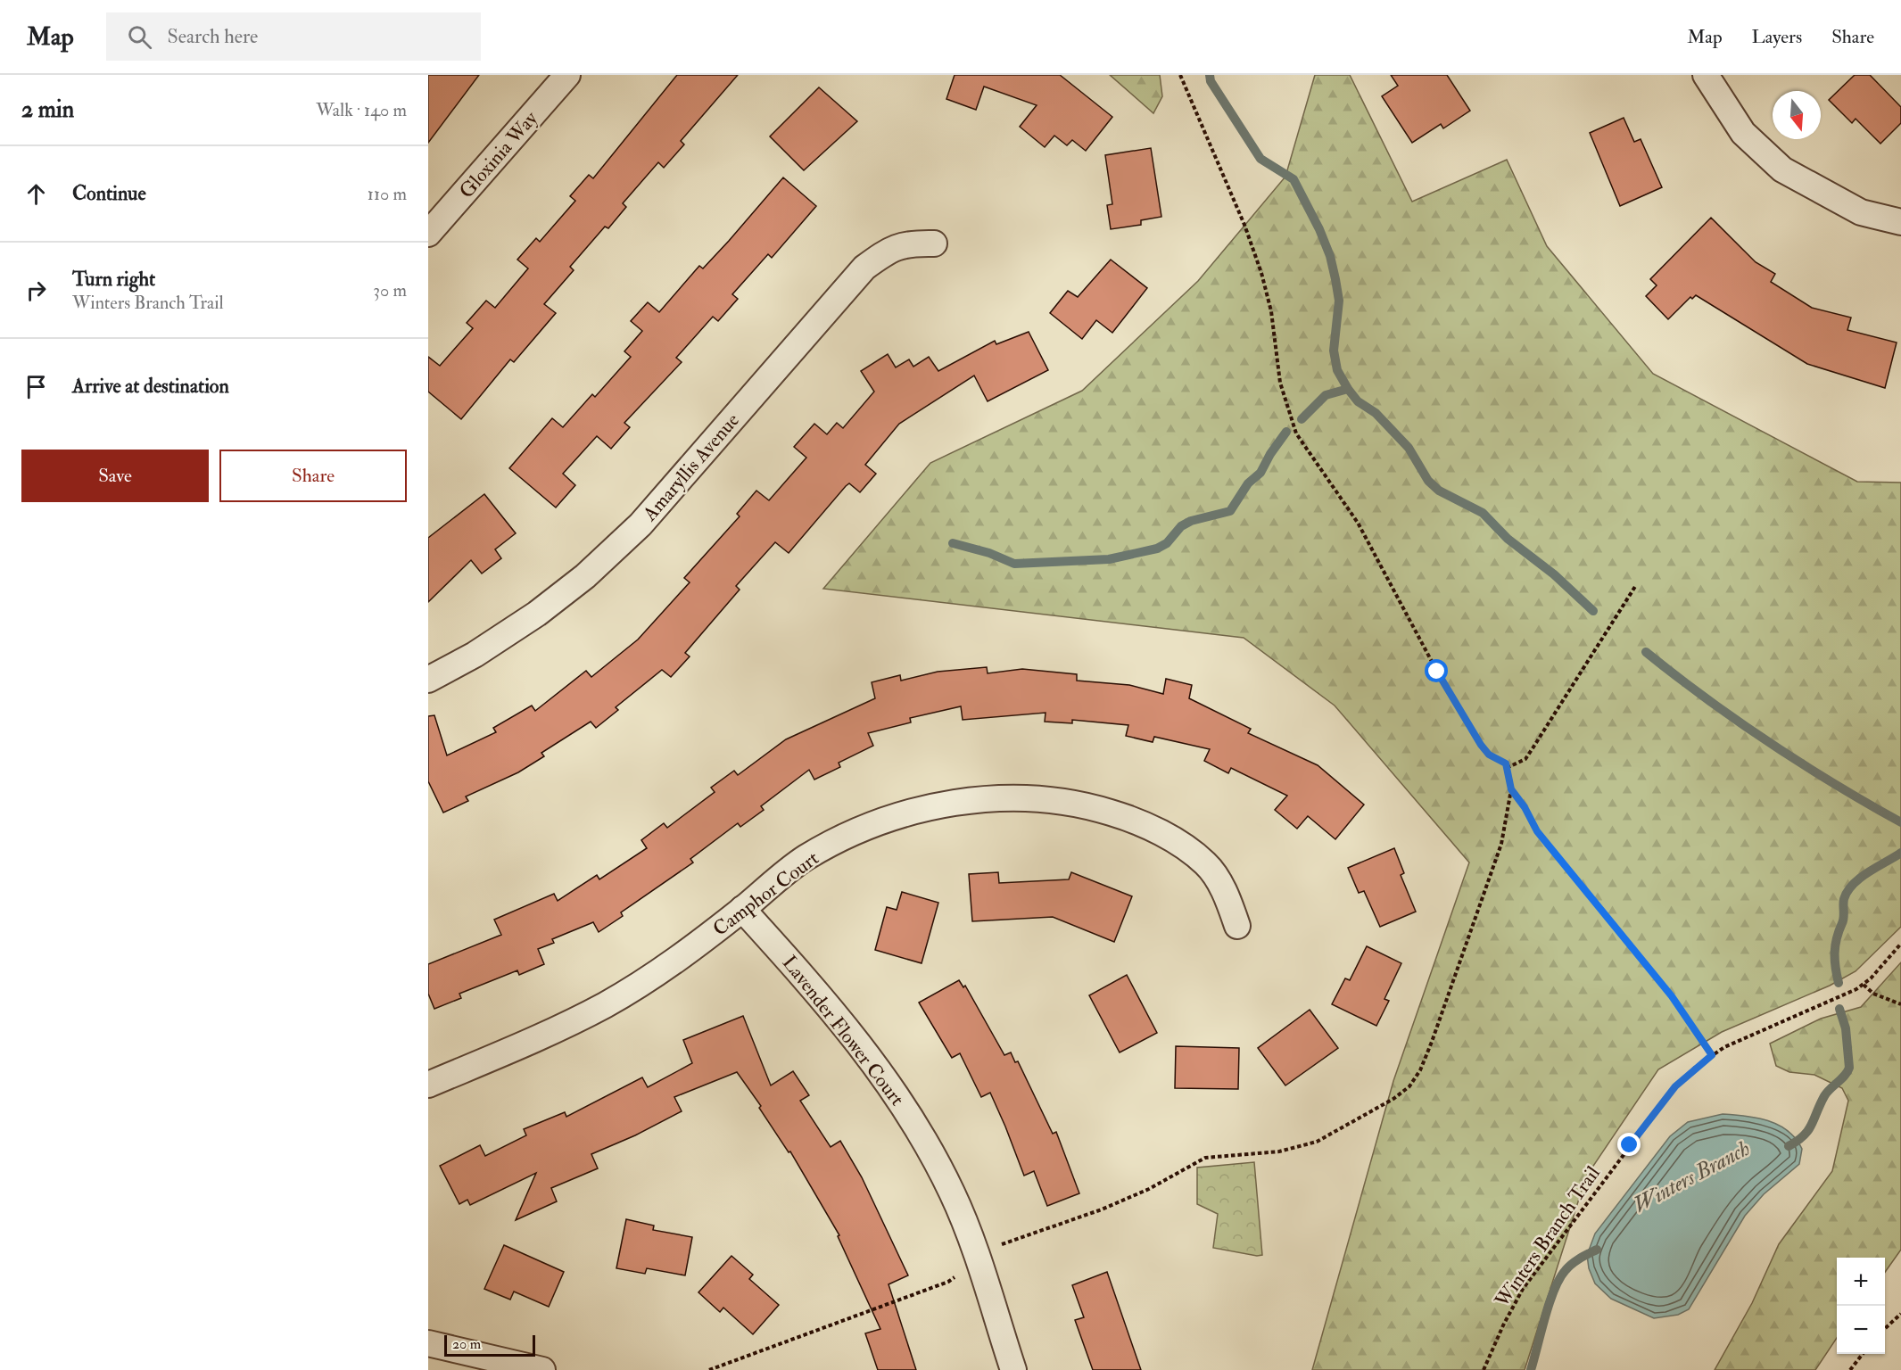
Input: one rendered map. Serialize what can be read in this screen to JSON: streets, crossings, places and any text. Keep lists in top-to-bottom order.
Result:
{
  "streets": {
    "street": [
      "Gloxinia Way",
      "Amaryllis Avenue",
      "Camphor Court",
      "Lavender Flower Court"
    ],
    "path": ["Winters Branch Trail"]
  },
  "crossings": [
    ["Camphor Court", "Lavender Flower Court"]
  ],
  "water": ["Winters Branch"],
  "scale_bar": "20 m",
  "north": "bottom",
  "page": {
    "header": "Map",
    "search": "Search here",
    "nav": ["Map", "Layers", "Share"],
    "heading": ["2 min", "Walk · 140 m"],
    "list": [
      ["Continue", "110 m"],
      ["Turn right", "Winters Branch Trail", "30 m"],
      "Arrive at destination"
    ],
    "buttons": ["Save", "Share"],
    "map_buttons": ["+", "−"],
    "scale": "20 m"
  }
}
